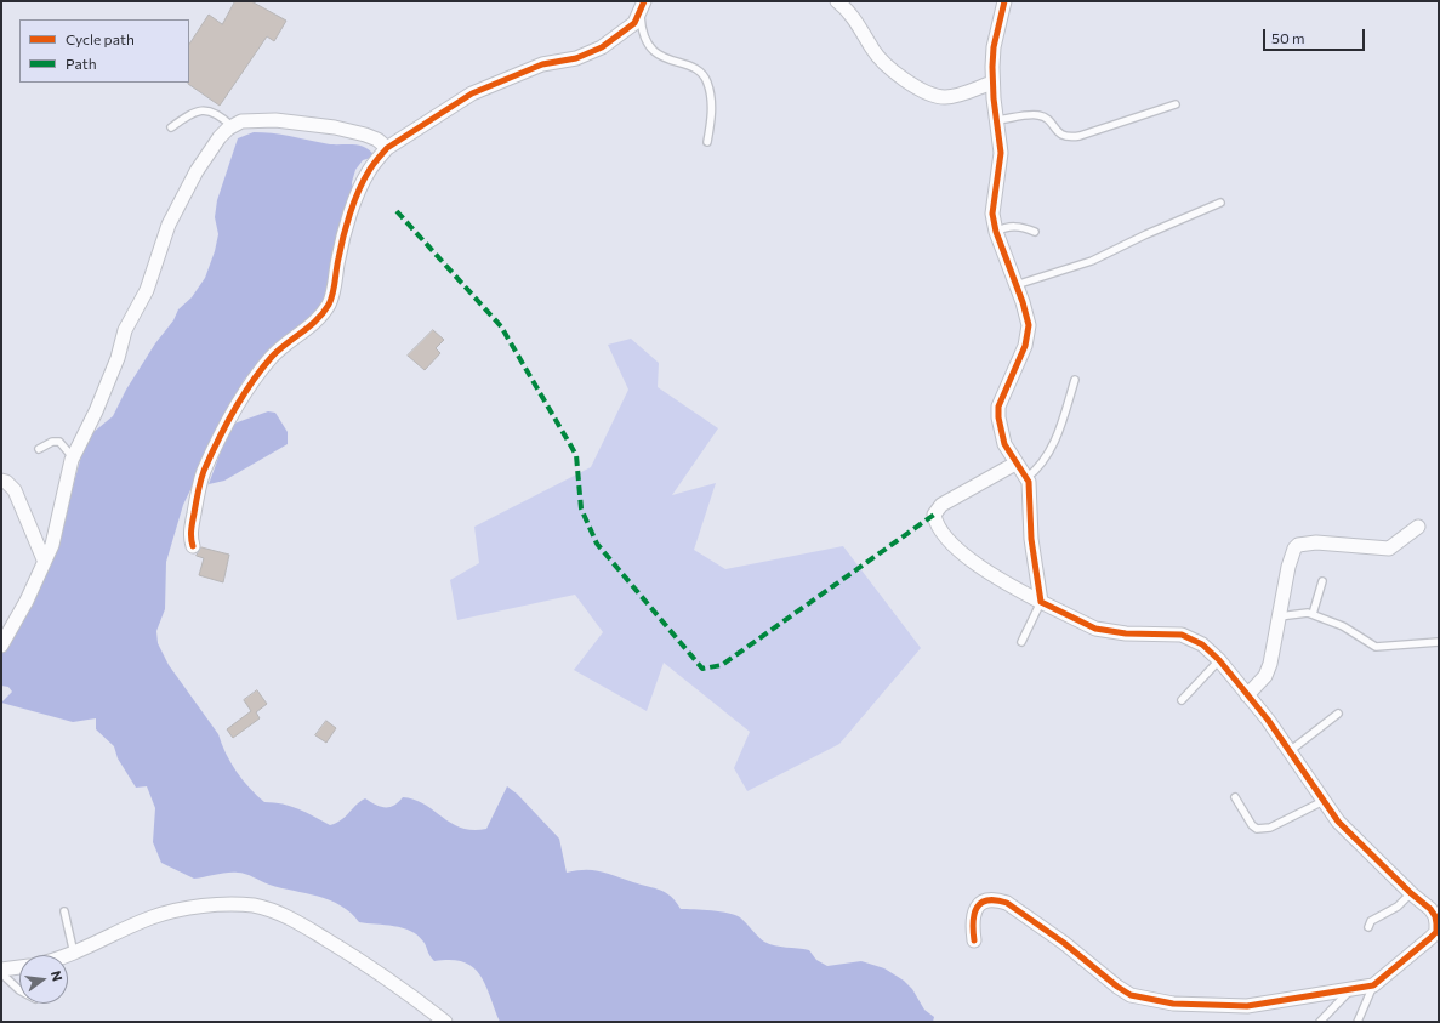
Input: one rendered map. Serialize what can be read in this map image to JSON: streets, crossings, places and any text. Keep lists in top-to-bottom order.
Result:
{
  "legend": ["Cycle path", "Path"],
  "scale_bar": "50 m",
  "north": "right"
}
